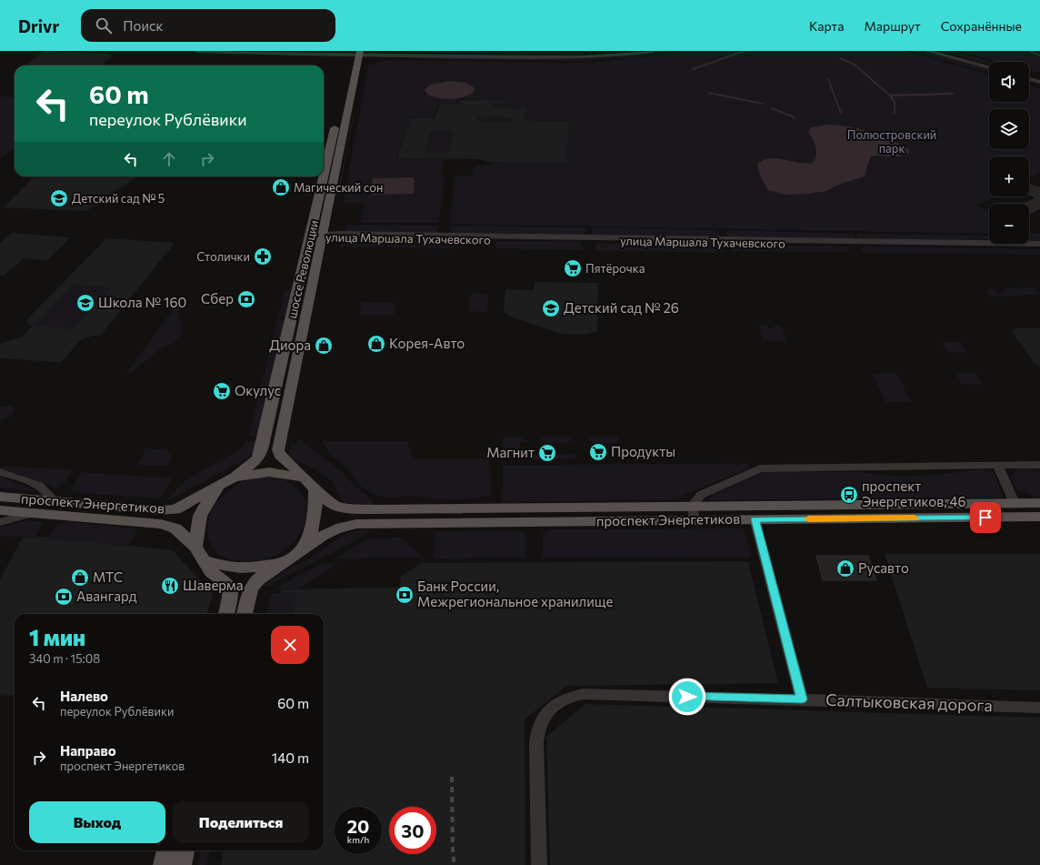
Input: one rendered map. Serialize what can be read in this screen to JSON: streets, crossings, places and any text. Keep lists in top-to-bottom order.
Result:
{
  "streets": {
    "main road": ["шоссе Революции", "проспект Энергетиков"],
    "street": ["улица Маршала Тухачевского", "Салтыковская дорога"]
  },
  "crossings": [
    ["улица Маршала Тухачевского", "шоссе Революции"],
    ["шоссе Революции", "проспект Энергетиков"]
  ],
  "parks": ["Полюстровский парк"],
  "places": {
    "shop": [
      "Магический сон",
      "Корея-Авто",
      "Диора",
      "Русавто",
      "МТС"
    ],
    "school or university": ["Детский сад № 5", "Школа № 160", "Детский сад № 26"],
    "pharmacy": ["Столички"],
    "supermarket": [
      "Пятёрочка",
      "Окулус",
      "Продукты",
      "Магнит"
    ],
    "bank": ["Сбер", "Банк России, Межрегиональное хранилище", "Авангард"],
    "bus stop": ["проспект Энергетиков, 46"],
    "restaurant": ["Шаверма"]
  },
  "page": {
    "header": "Drivr",
    "search": "Поиск",
    "nav": ["Карта", "Маршрут", "Сохранённые"],
    "map_buttons": ["+", "−"],
    "turn": ["60 m", "переулок Рублёвики"],
    "heading": ["1 мин", "340 m · 15:08"],
    "list": [
      {
        "name": "Налево",
        "note": "переулок Рублёвики",
        "value": "60 m"
      },
      {
        "name": "Направо",
        "note": "проспект Энергетиков",
        "value": "140 m"
      }
    ],
    "buttons": ["Выход", "Поделиться"],
    "speed": "20 km/h",
    "limit": "30"
  }
}
